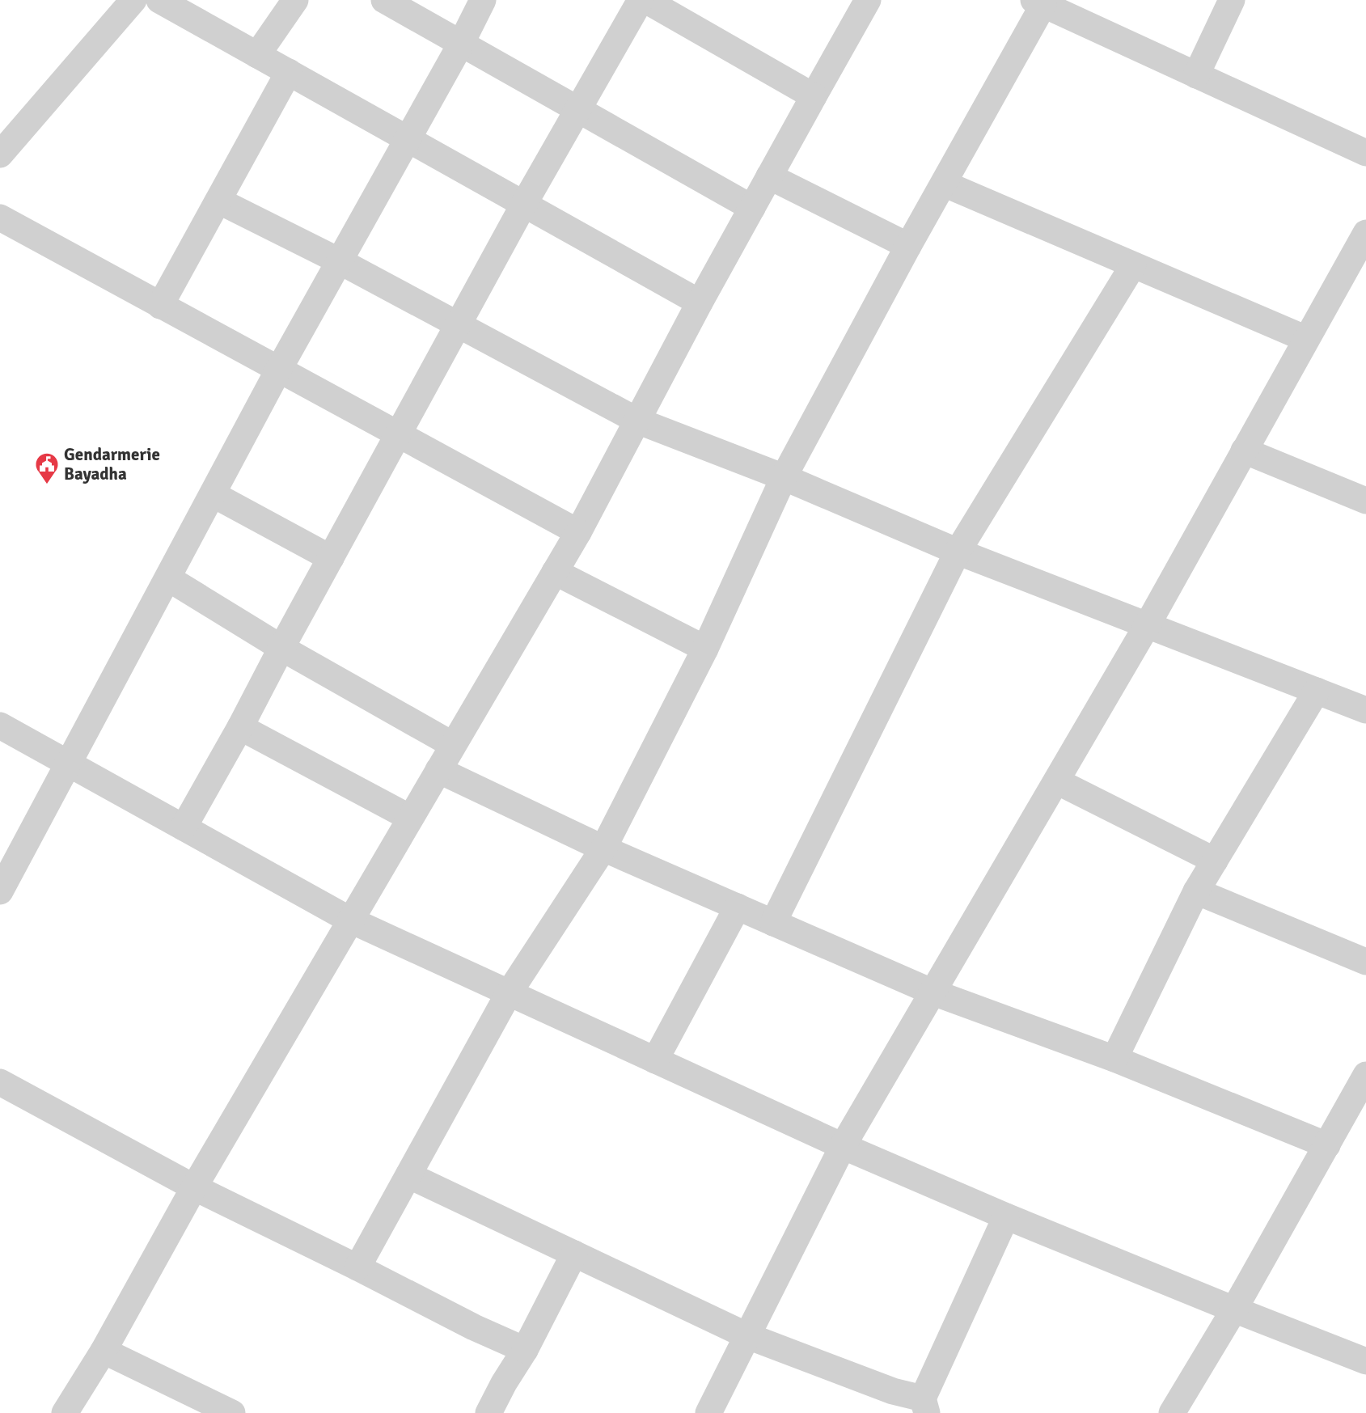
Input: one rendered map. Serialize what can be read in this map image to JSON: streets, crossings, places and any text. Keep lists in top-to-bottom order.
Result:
{
  "places": {
    "public building": ["Gendarmerie Bayadha"]
  }
}
